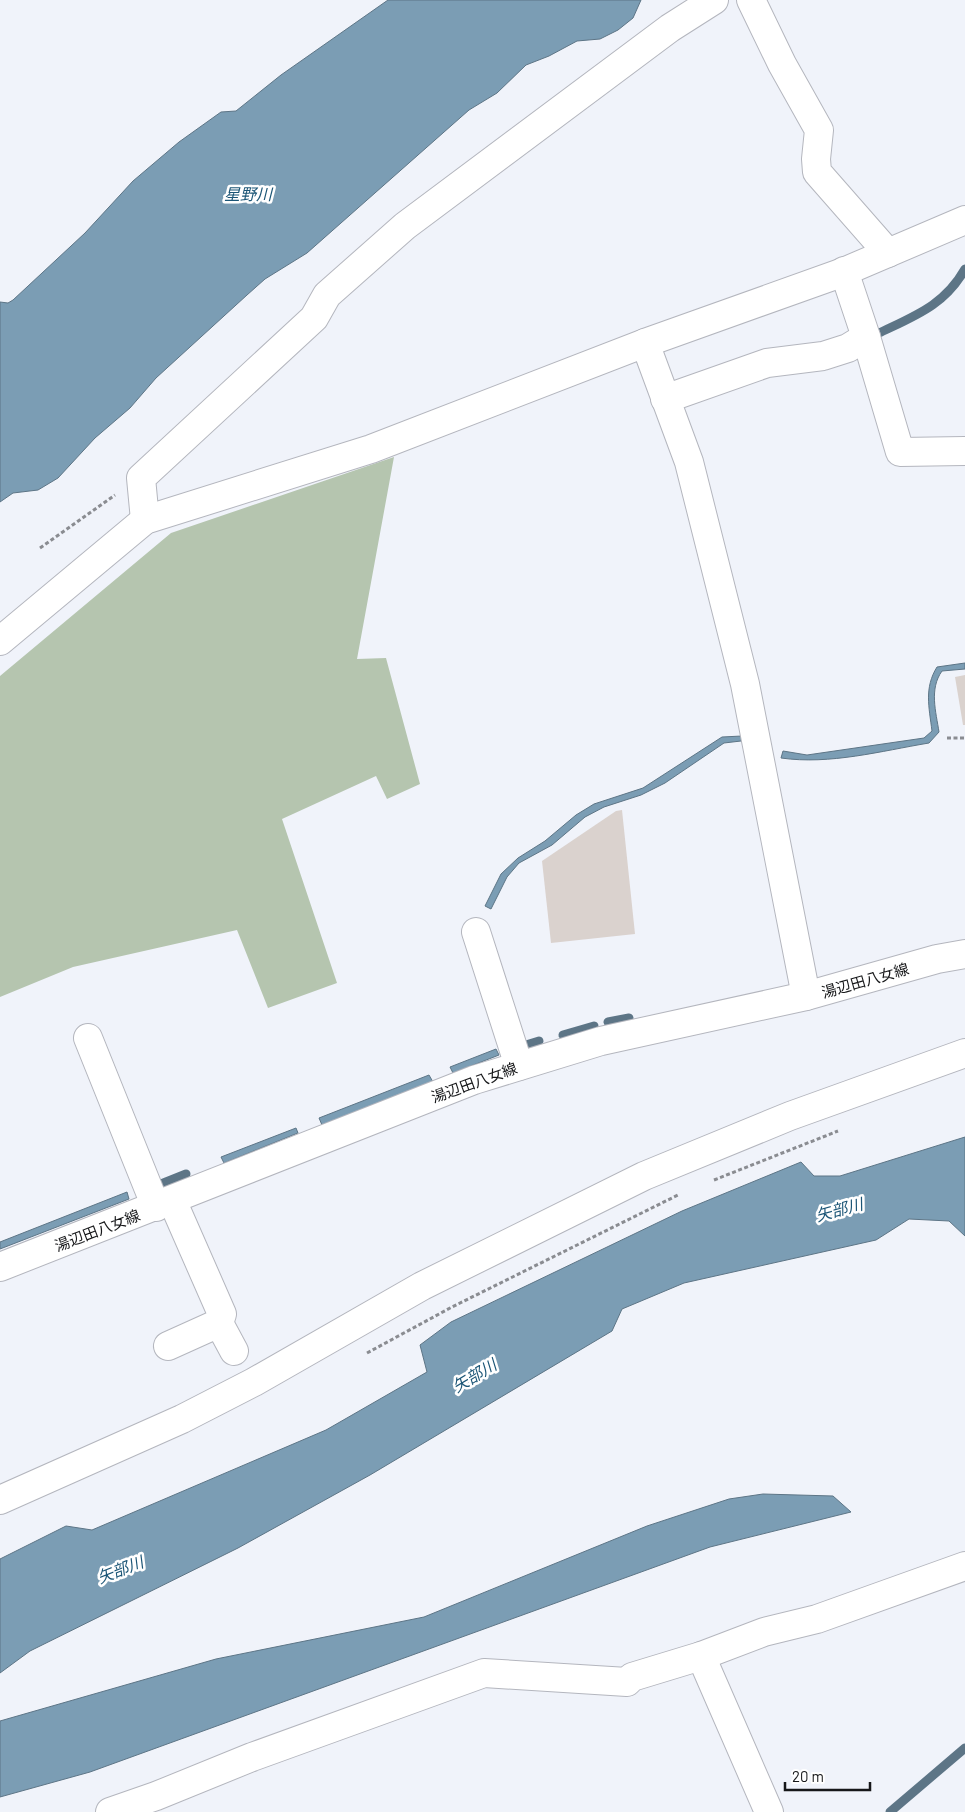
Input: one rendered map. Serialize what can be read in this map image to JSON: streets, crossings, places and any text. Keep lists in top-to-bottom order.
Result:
{
  "streets": {
    "street": ["湯辺田八女線"]
  },
  "water": ["星野川", "矢部川"],
  "scale_bar": "20 m"
}
